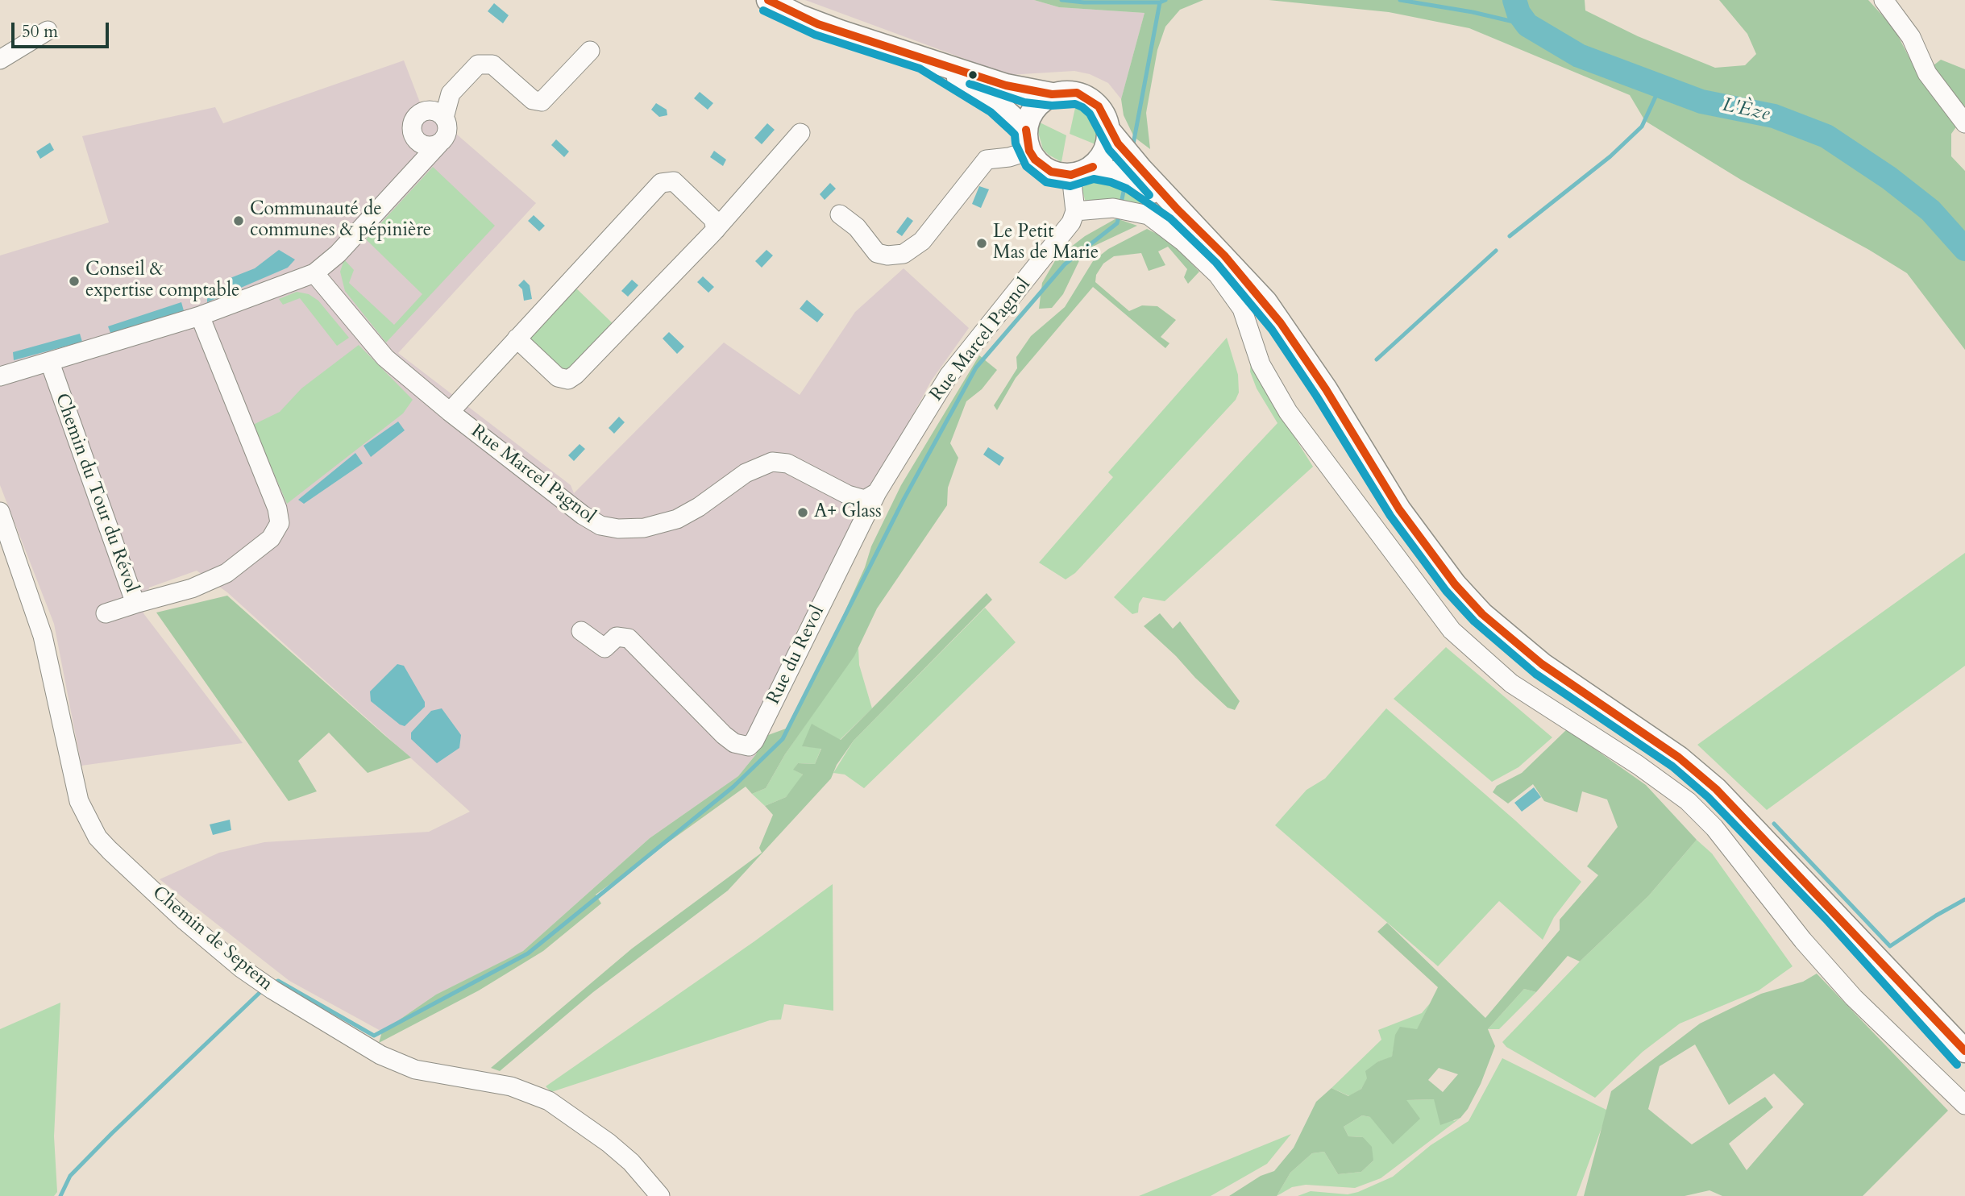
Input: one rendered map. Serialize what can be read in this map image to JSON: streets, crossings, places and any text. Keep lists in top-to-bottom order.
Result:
{
  "streets": {
    "street": [
      "Rue Marcel Pagnol",
      "Chemin du Tour du Révol",
      "Rue du Revol",
      "Chemin de Septem"
    ]
  },
  "crossings": [
    ["Rue Marcel Pagnol", "Rue du Revol"]
  ],
  "water": ["L'Èze"],
  "places": [
    "Communauté de communes & pépinière",
    "Le Petit Mas de Marie",
    "Conseil & expertise comptable",
    "A+ Glass"
  ],
  "scale_bar": "50 m"
}
